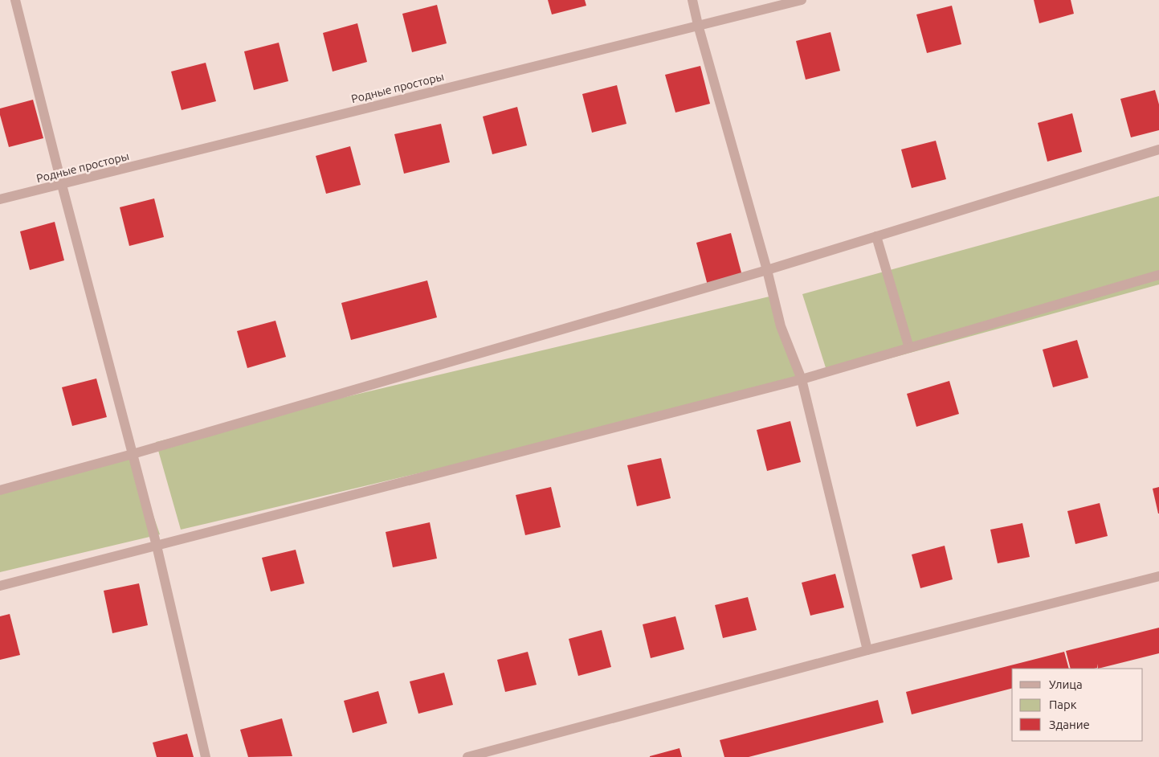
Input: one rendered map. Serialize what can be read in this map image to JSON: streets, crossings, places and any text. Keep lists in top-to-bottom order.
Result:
{
  "streets": {
    "street": ["Родные просторы"]
  },
  "legend": ["Улица", "Парк", "Здание"]
}
